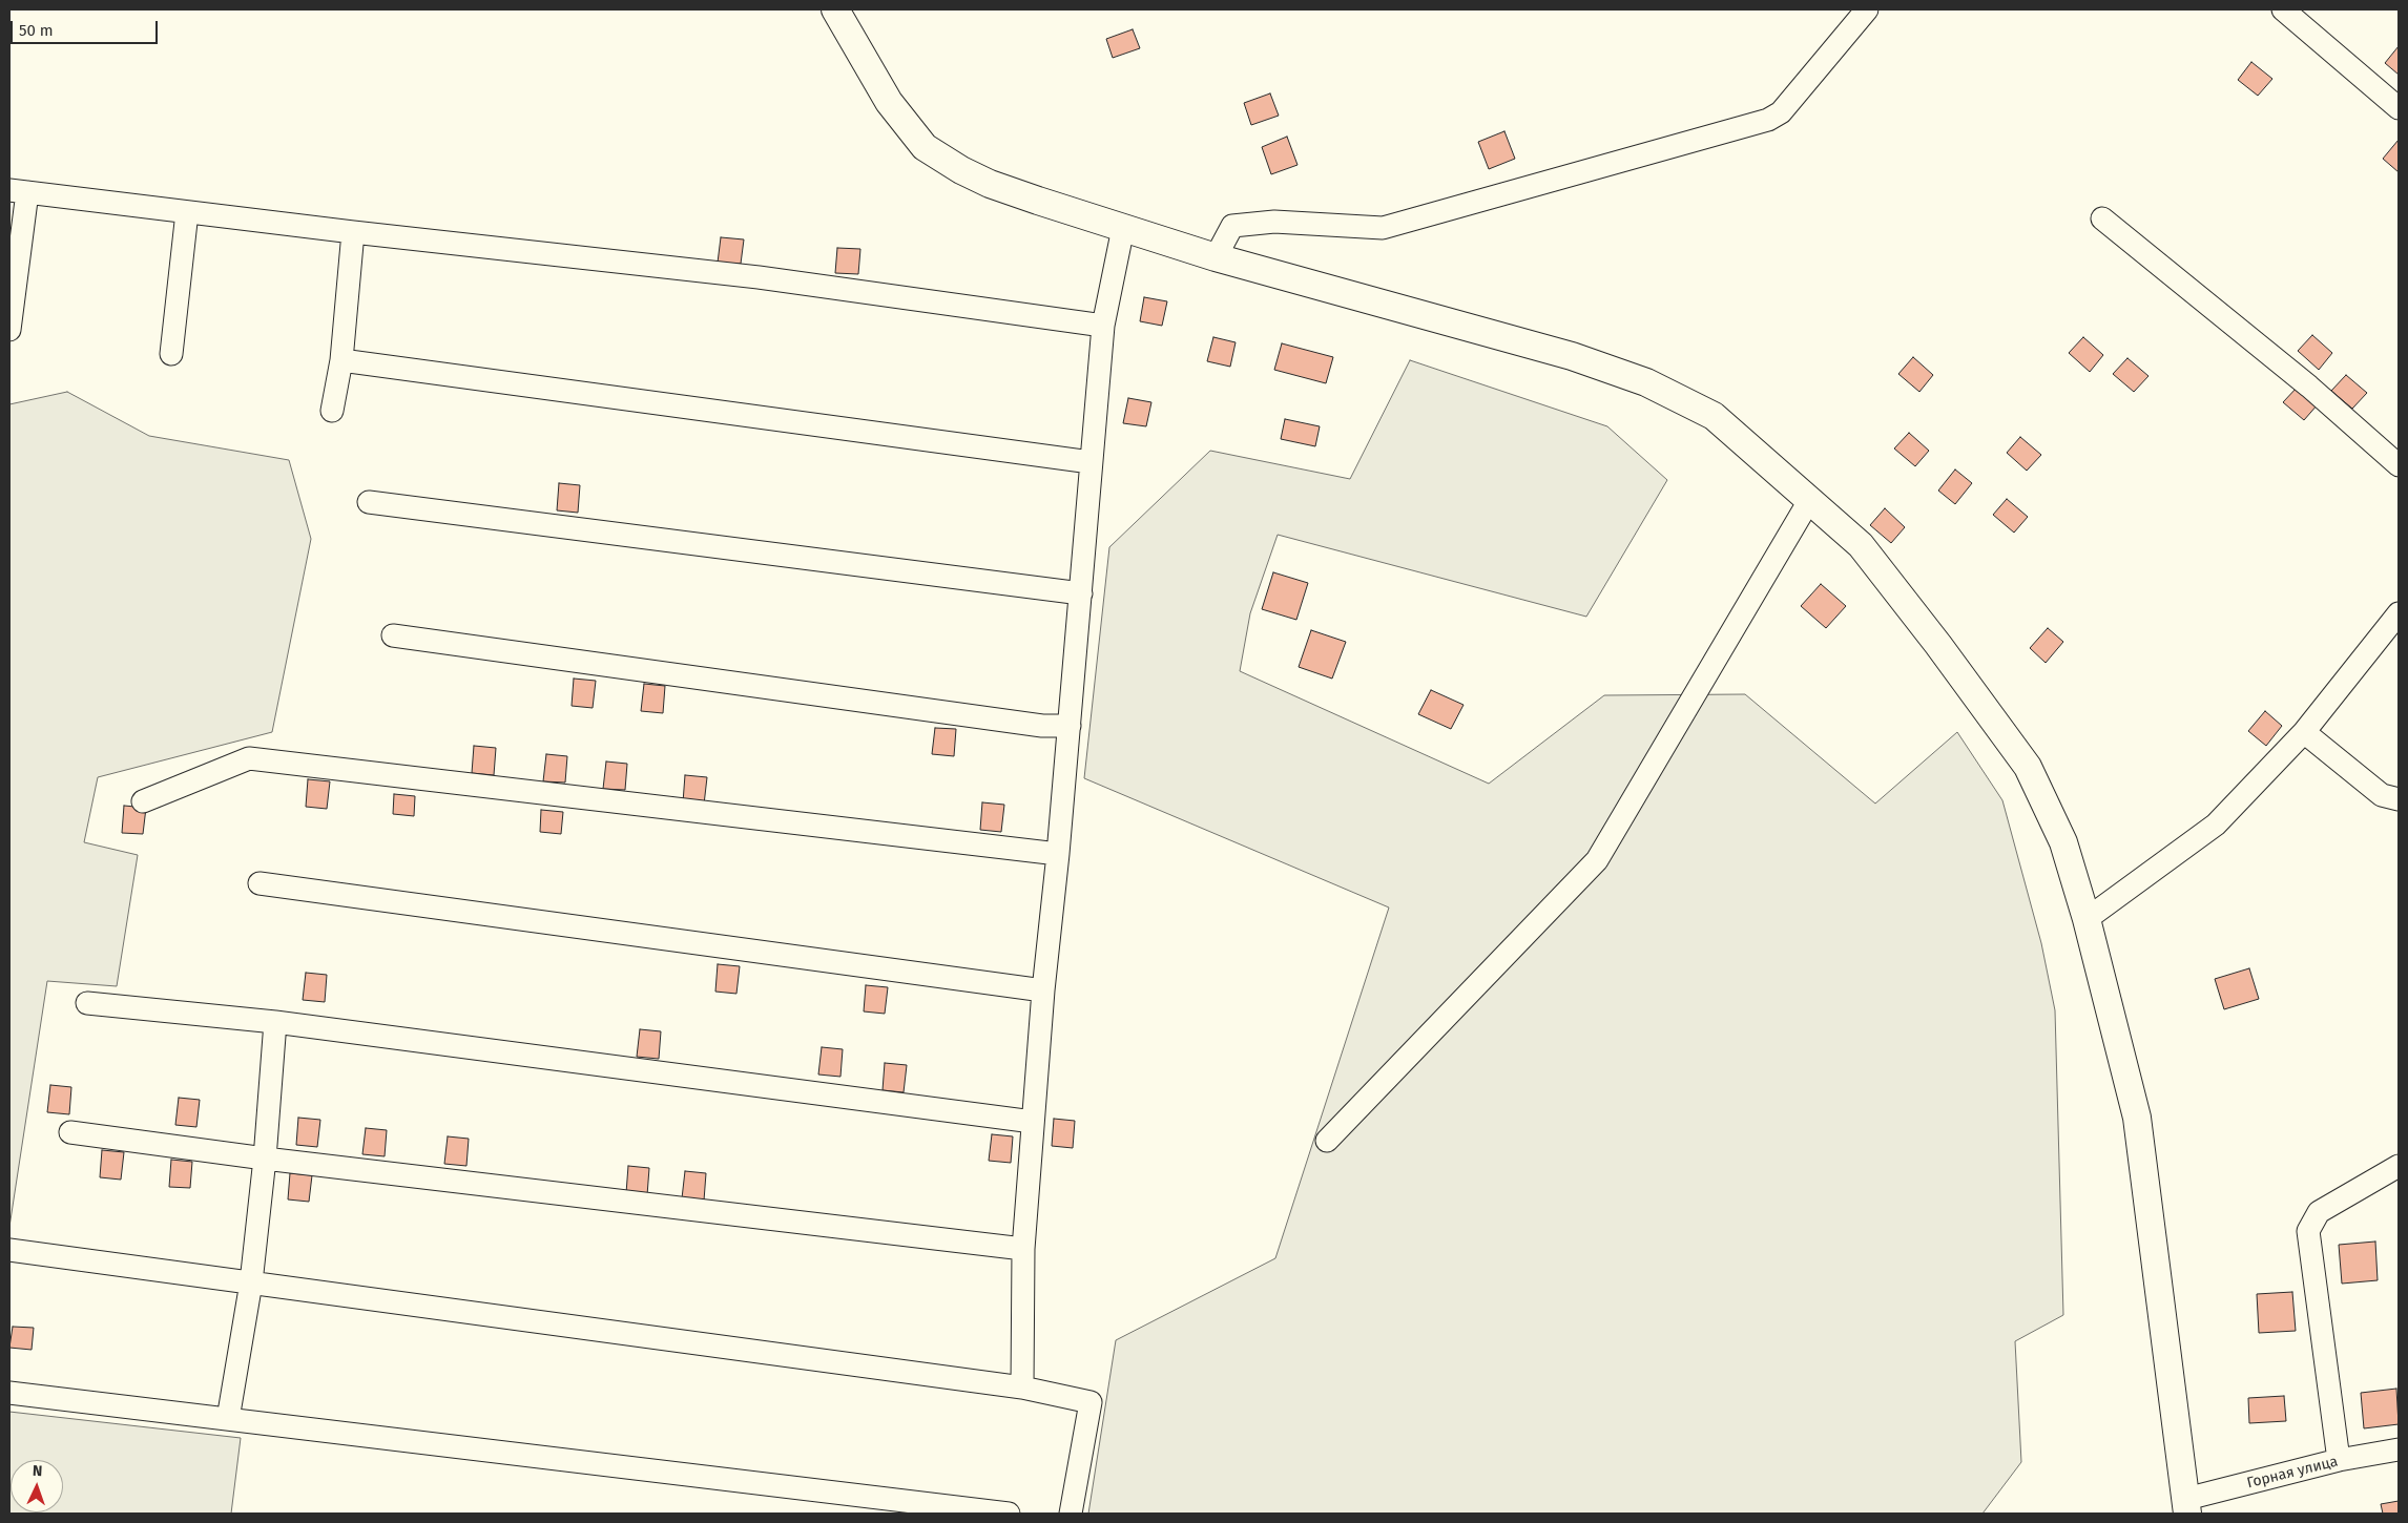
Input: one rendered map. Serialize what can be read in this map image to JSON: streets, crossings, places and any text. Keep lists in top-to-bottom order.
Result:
{
  "streets": {
    "street": ["Горная улица"]
  },
  "scale_bar": "50 m",
  "north": "top"
}
